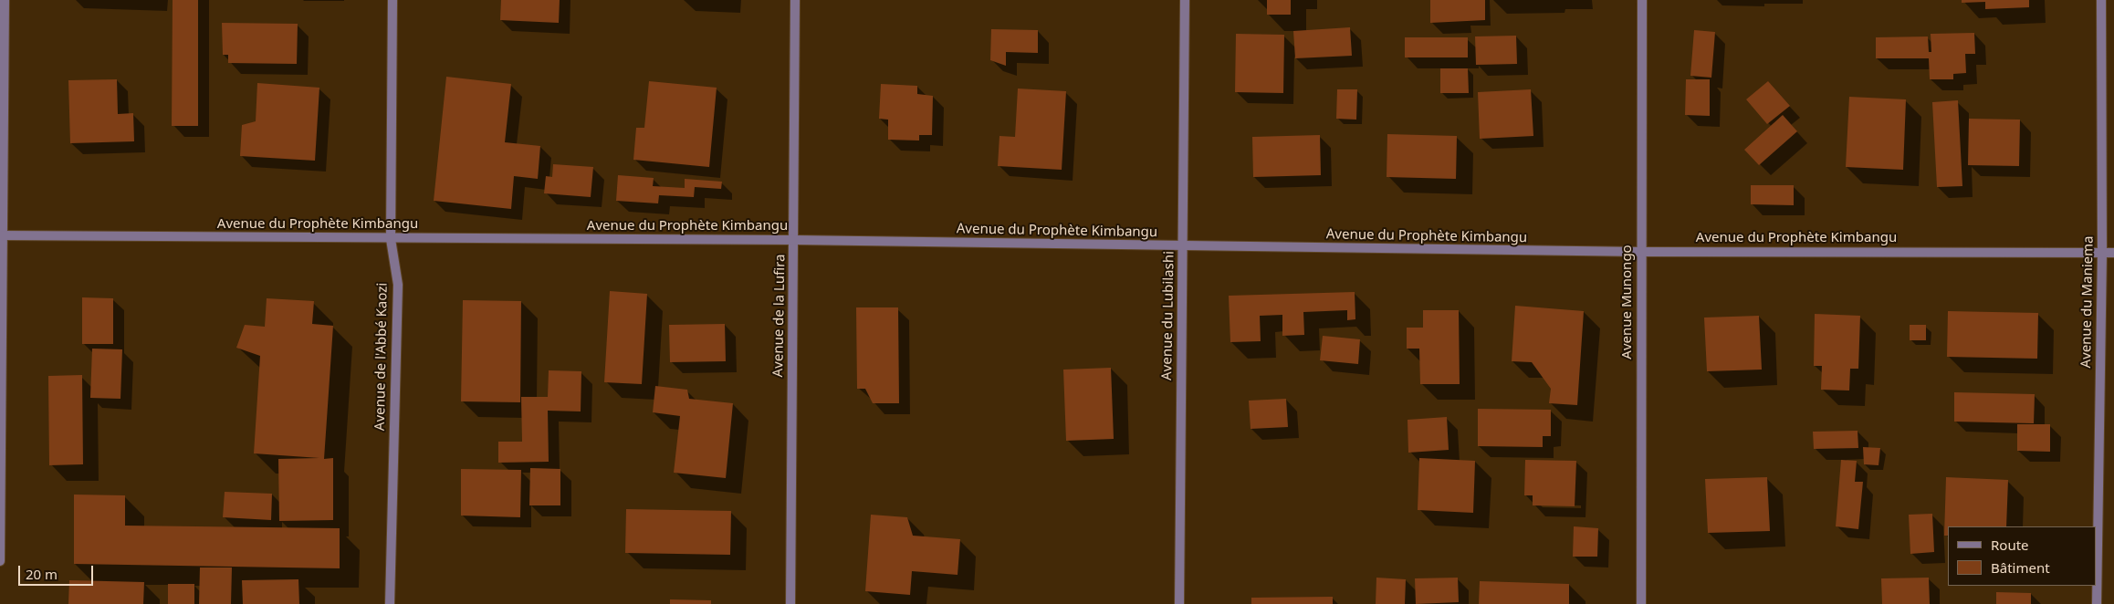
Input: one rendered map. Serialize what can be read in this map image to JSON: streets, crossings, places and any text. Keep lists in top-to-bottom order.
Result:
{
  "streets": {
    "street": [
      "Avenue du Prophète Kimbangu",
      "Avenue Munongo",
      "Avenue du Maniema",
      "Avenue de la Lufira",
      "Avenue du Lubilashi",
      "Avenue de l'Abbé Kaozi"
    ]
  },
  "crossings": [
    ["Avenue du Prophète Kimbangu", "Avenue Munongo"],
    ["Avenue du Prophète Kimbangu", "Avenue du Maniema"],
    ["Avenue du Prophète Kimbangu", "Avenue de la Lufira"],
    ["Avenue du Prophète Kimbangu", "Avenue du Lubilashi"],
    ["Avenue du Prophète Kimbangu", "Avenue de l'Abbé Kaozi"]
  ],
  "legend": ["Route", "Bâtiment"],
  "scale_bar": "20 m"
}
